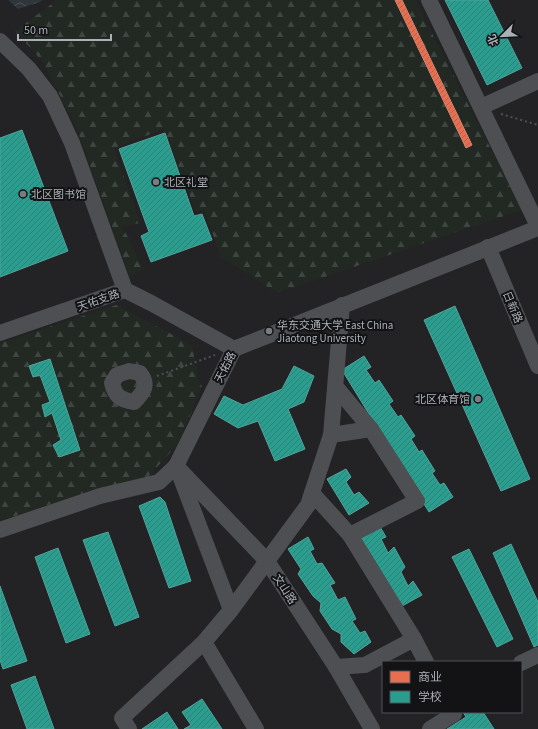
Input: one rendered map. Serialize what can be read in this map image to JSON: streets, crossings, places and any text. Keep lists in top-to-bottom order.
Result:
{
  "streets": {
    "street": [
      "天佑支路",
      "日新路",
      "天佑路",
      "文山路"
    ]
  },
  "crossings": [
    ["天佑支路", "天佑路"],
    ["日新路", "天佑路"],
    ["天佑路", "文山路"]
  ],
  "places": [
    "北区礼堂",
    "北区图书馆",
    "华东交通大学 East China Jiaotong University",
    "北区体育馆"
  ],
  "legend": ["商业", "学校"],
  "scale_bar": "50 m",
  "north": "bottom left"
}
